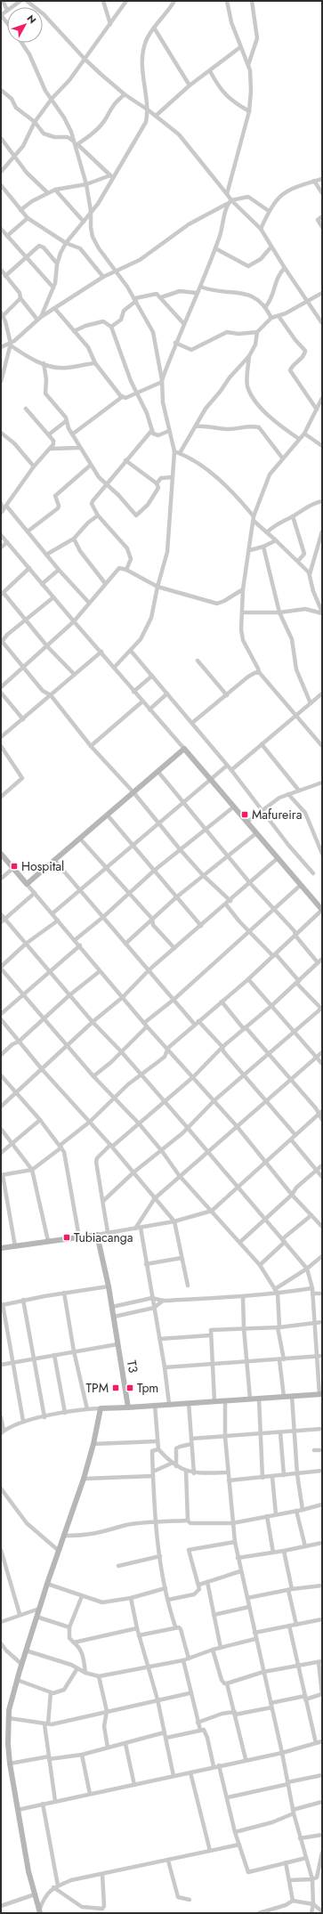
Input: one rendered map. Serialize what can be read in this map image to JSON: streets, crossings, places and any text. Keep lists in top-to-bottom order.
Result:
{
  "streets": {
    "street": ["T3"]
  },
  "places": {
    "transit": [
      "Mafureira",
      "Hospital",
      "Tubiacanga",
      "TPM",
      "Tpm"
    ]
  },
  "north": "top right"
}
